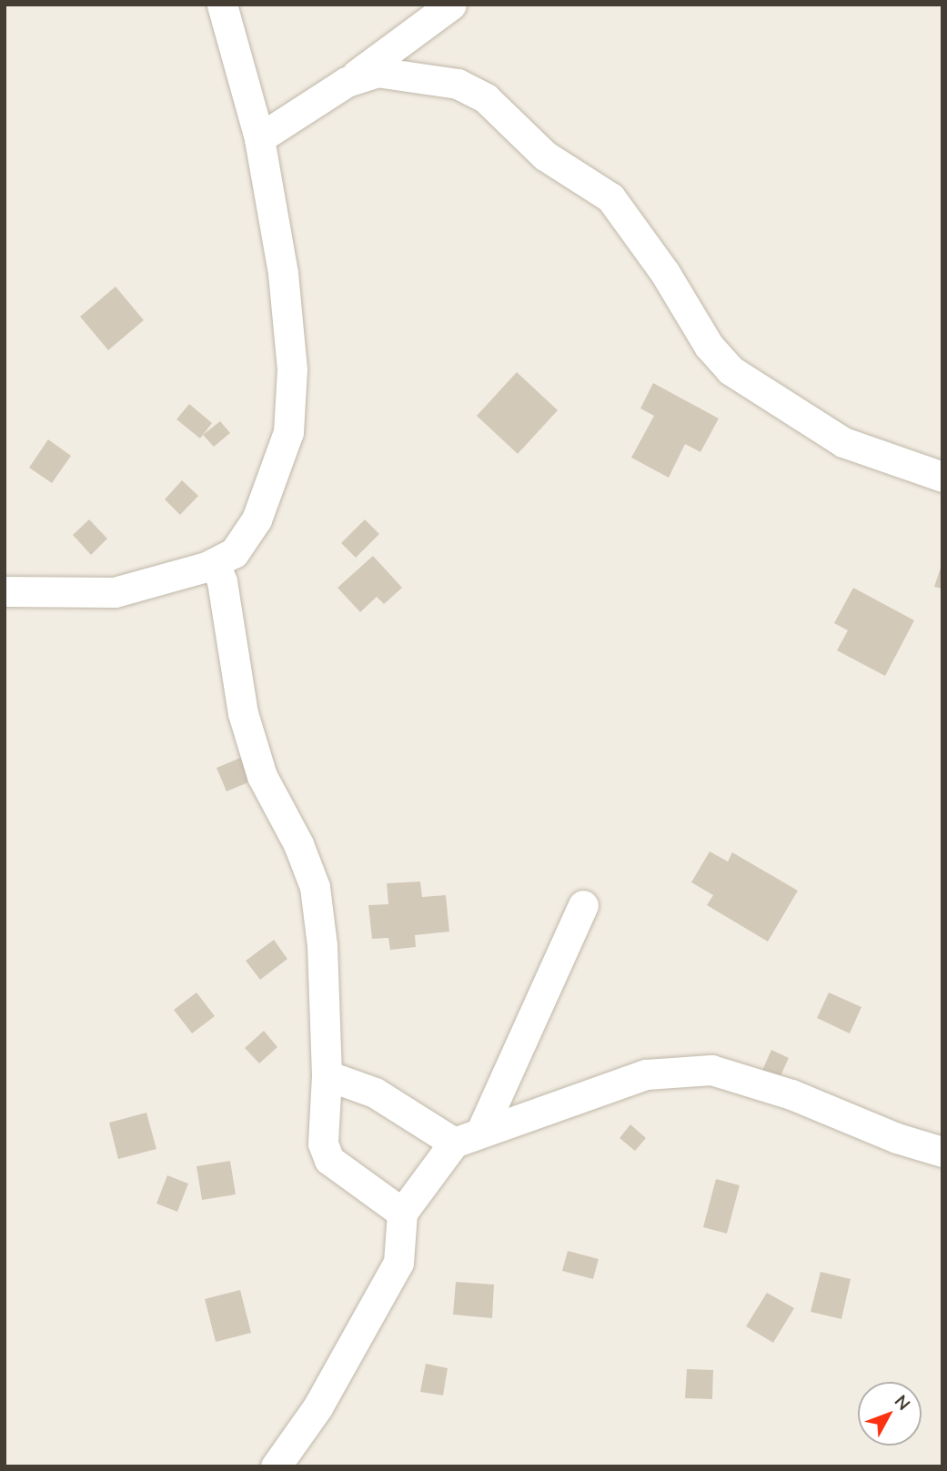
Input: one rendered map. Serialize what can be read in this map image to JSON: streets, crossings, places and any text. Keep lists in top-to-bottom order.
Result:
{
  "north": "top right"
}
